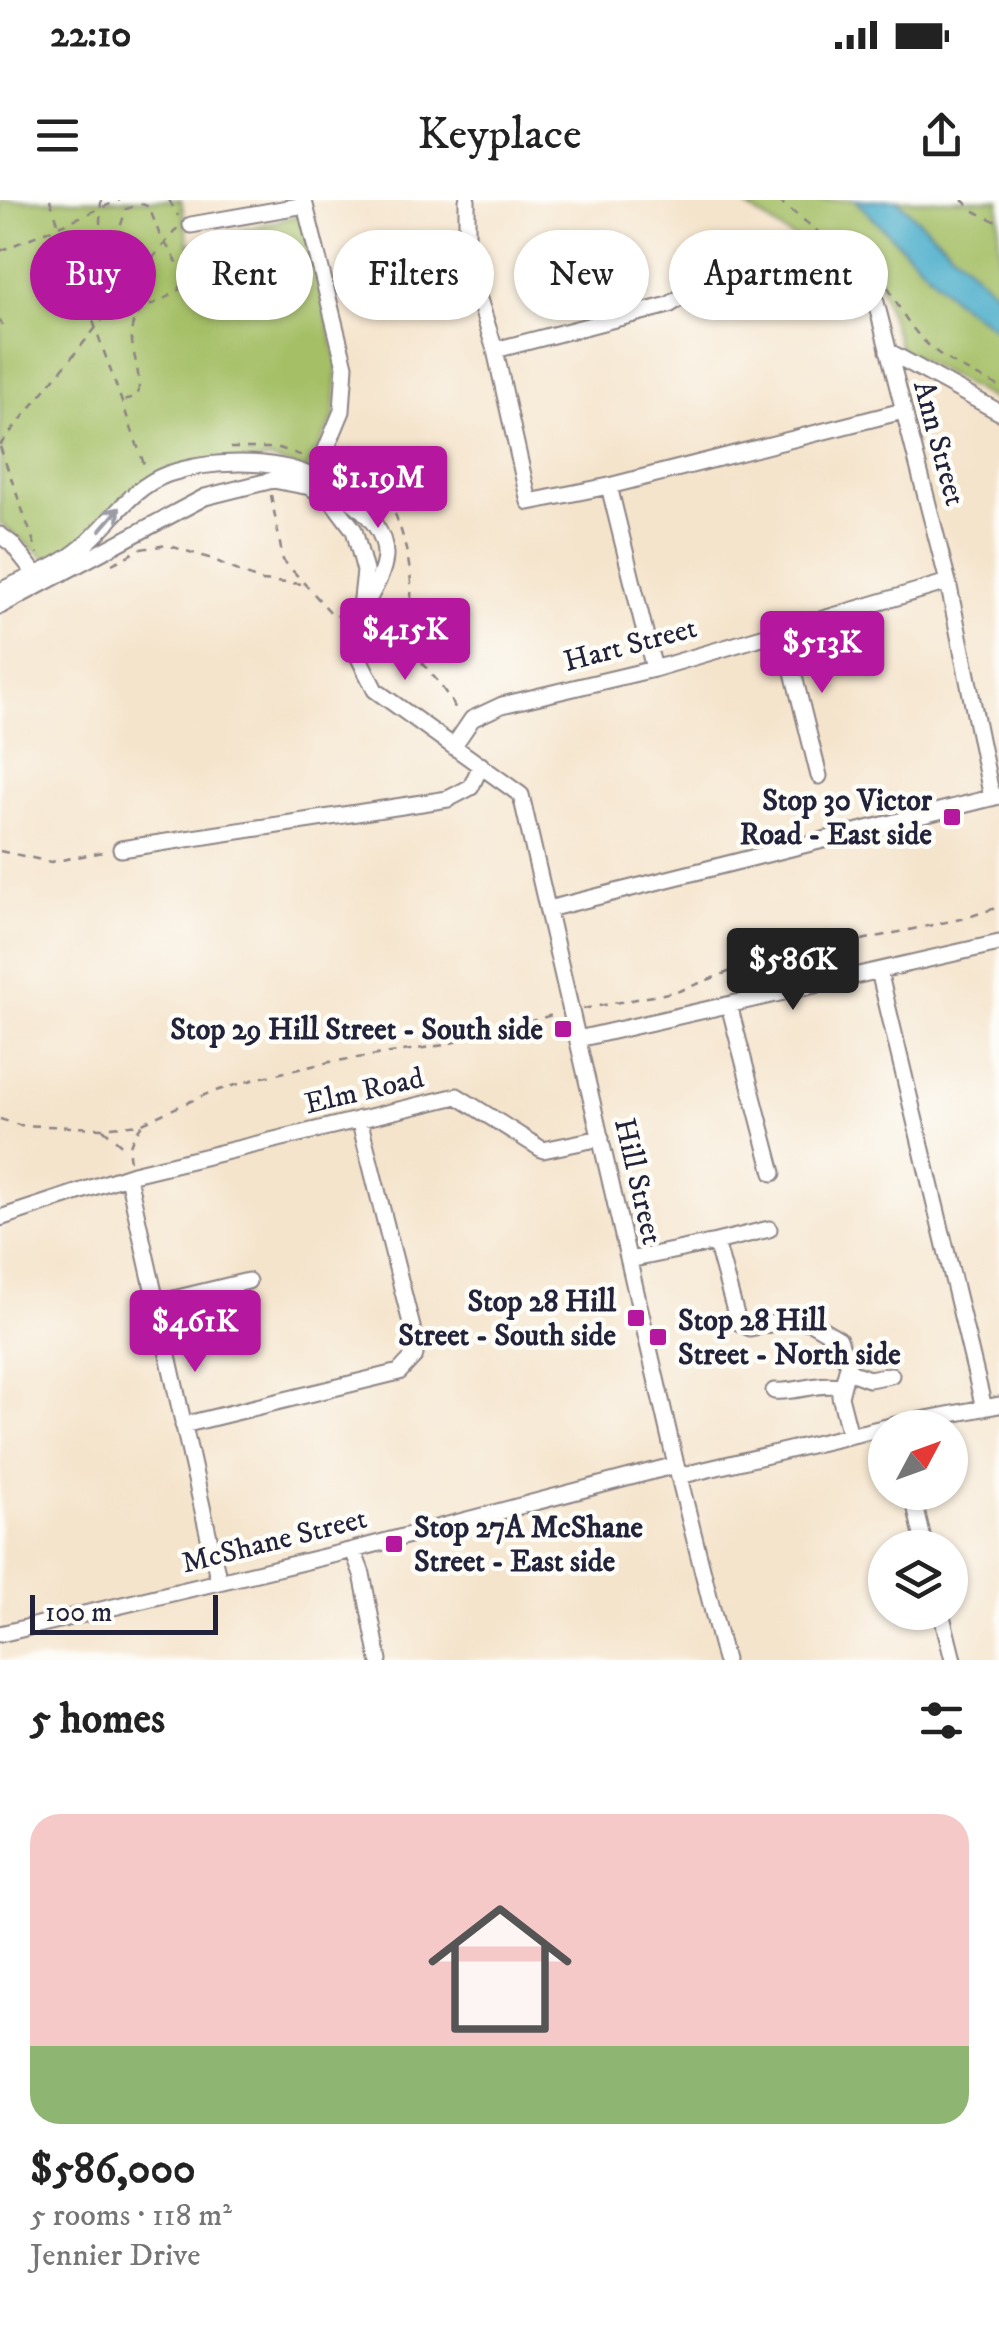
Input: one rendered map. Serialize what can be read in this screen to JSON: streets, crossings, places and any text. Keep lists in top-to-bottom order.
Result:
{
  "streets": {
    "street": [
      "Ann Street",
      "Hart Street",
      "Elm Road",
      "Hill Street",
      "McShane Street"
    ]
  },
  "crossings": [
    ["Ann Street", "Hart Street"],
    ["Hart Street", "Hill Street"],
    ["Elm Road", "Hill Street"],
    ["Hill Street", "McShane Street"]
  ],
  "places": {
    "transit": [
      "Stop 30 Victor Road - East side",
      "Stop 29 Hill Street - South side",
      "Stop 28 Hill Street - South side",
      "Stop 28 Hill Street - North side",
      "Stop 27A McShane Street - East side"
    ]
  },
  "scale_bar": "100 m",
  "north": "top right",
  "page": {
    "status": "22:10",
    "header": "Keyplace",
    "chip": [
      "Buy",
      "Rent",
      "Filters",
      "New",
      "Apartment"
    ],
    "price": [
      "$1.19M",
      "$415K",
      "$513K",
      "$586K",
      "$461K"
    ],
    "scale": "100 m",
    "heading": "5 homes",
    "list": [
      {
        "name": "$586,000",
        "note": "5 rooms · 118 m² · Jennier Drive"
      }
    ]
  }
}
